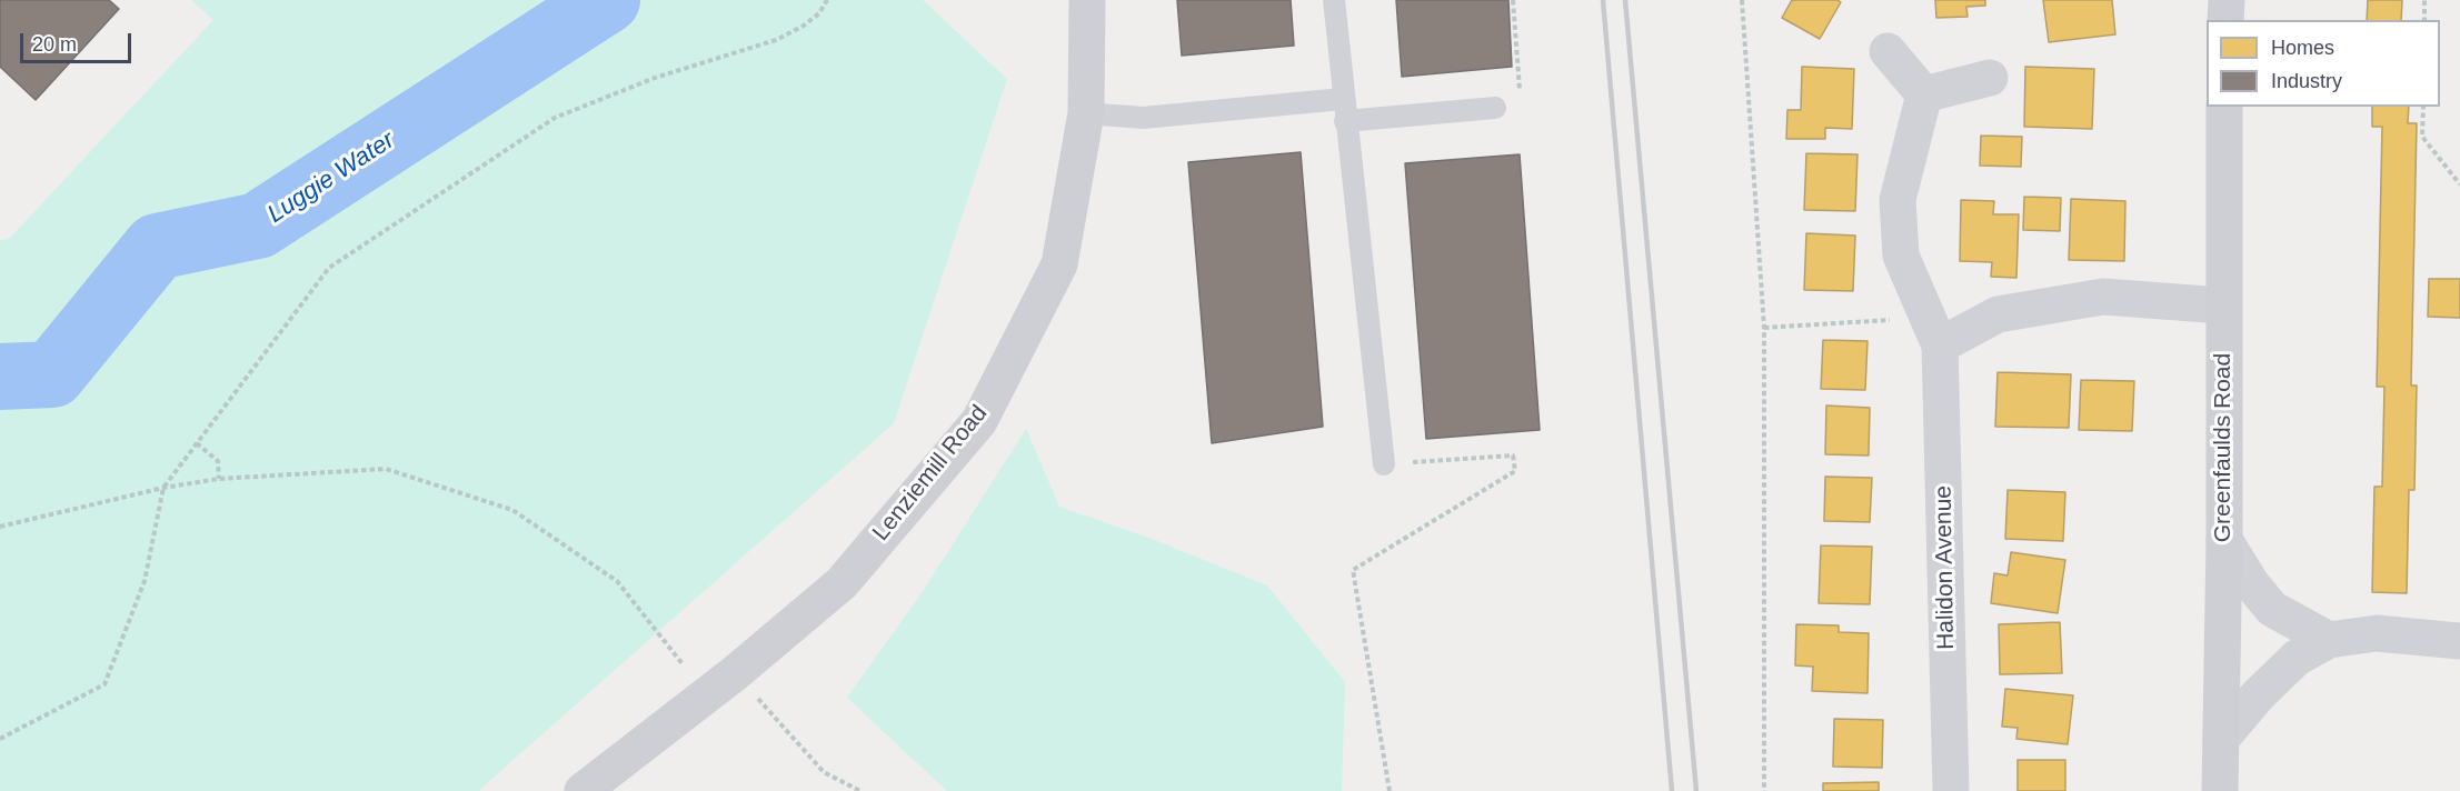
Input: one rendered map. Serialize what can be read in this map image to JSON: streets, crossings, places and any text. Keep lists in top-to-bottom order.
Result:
{
  "streets": {
    "main road": ["Greenfaulds Road", "Lenziemill Road"],
    "street": ["Halidon Avenue"]
  },
  "water": ["Luggie Water"],
  "legend": ["Homes", "Industry"],
  "scale_bar": "20 m"
}
